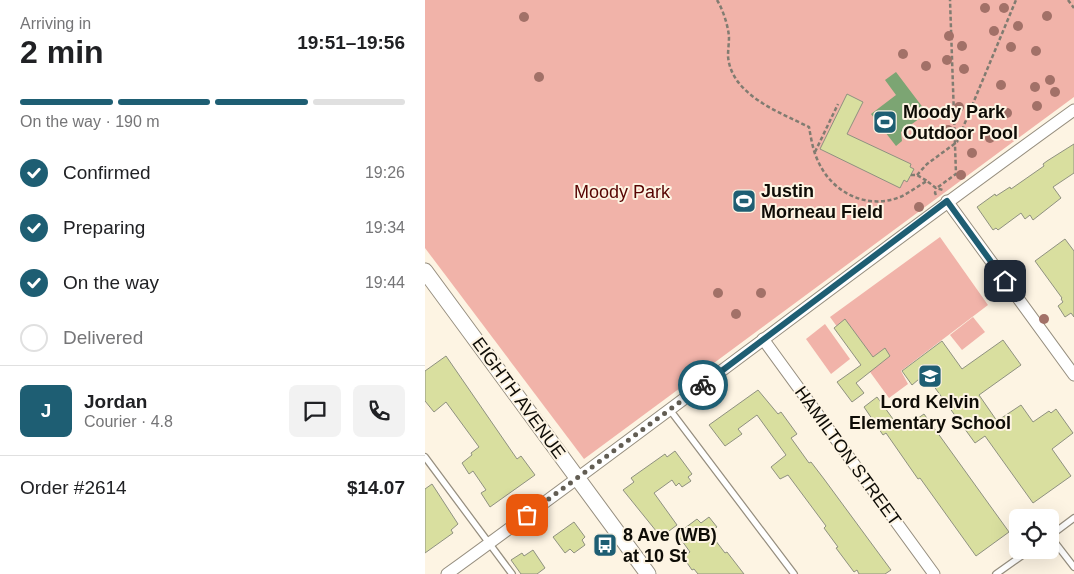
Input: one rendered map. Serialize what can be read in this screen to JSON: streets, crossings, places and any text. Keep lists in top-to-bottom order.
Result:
{
  "streets": {
    "street": ["EIGHTH AVENUE", "HAMILTON STREET"]
  },
  "parks": ["Moody Park"],
  "places": {
    "sports": ["Moody Park Outdoor Pool", "Justin Morneau Field"],
    "school or university": ["Lord Kelvin Elementary School"],
    "bus stop": ["8 Ave (WB) at 10 St"]
  },
  "page": {
    "heading": ["2 min", "Arriving in", "19:51–19:56"],
    "panel": [
      "Jordan",
      "Courier · 4.8",
      "Order #2614",
      "$14.07"
    ],
    "bar": "On the way · 190 m",
    "list": [
      ["Confirmed", "19:26"],
      ["Preparing", "19:34"],
      ["On the way", "19:44"],
      "Delivered"
    ],
    "round": "J"
  }
}
